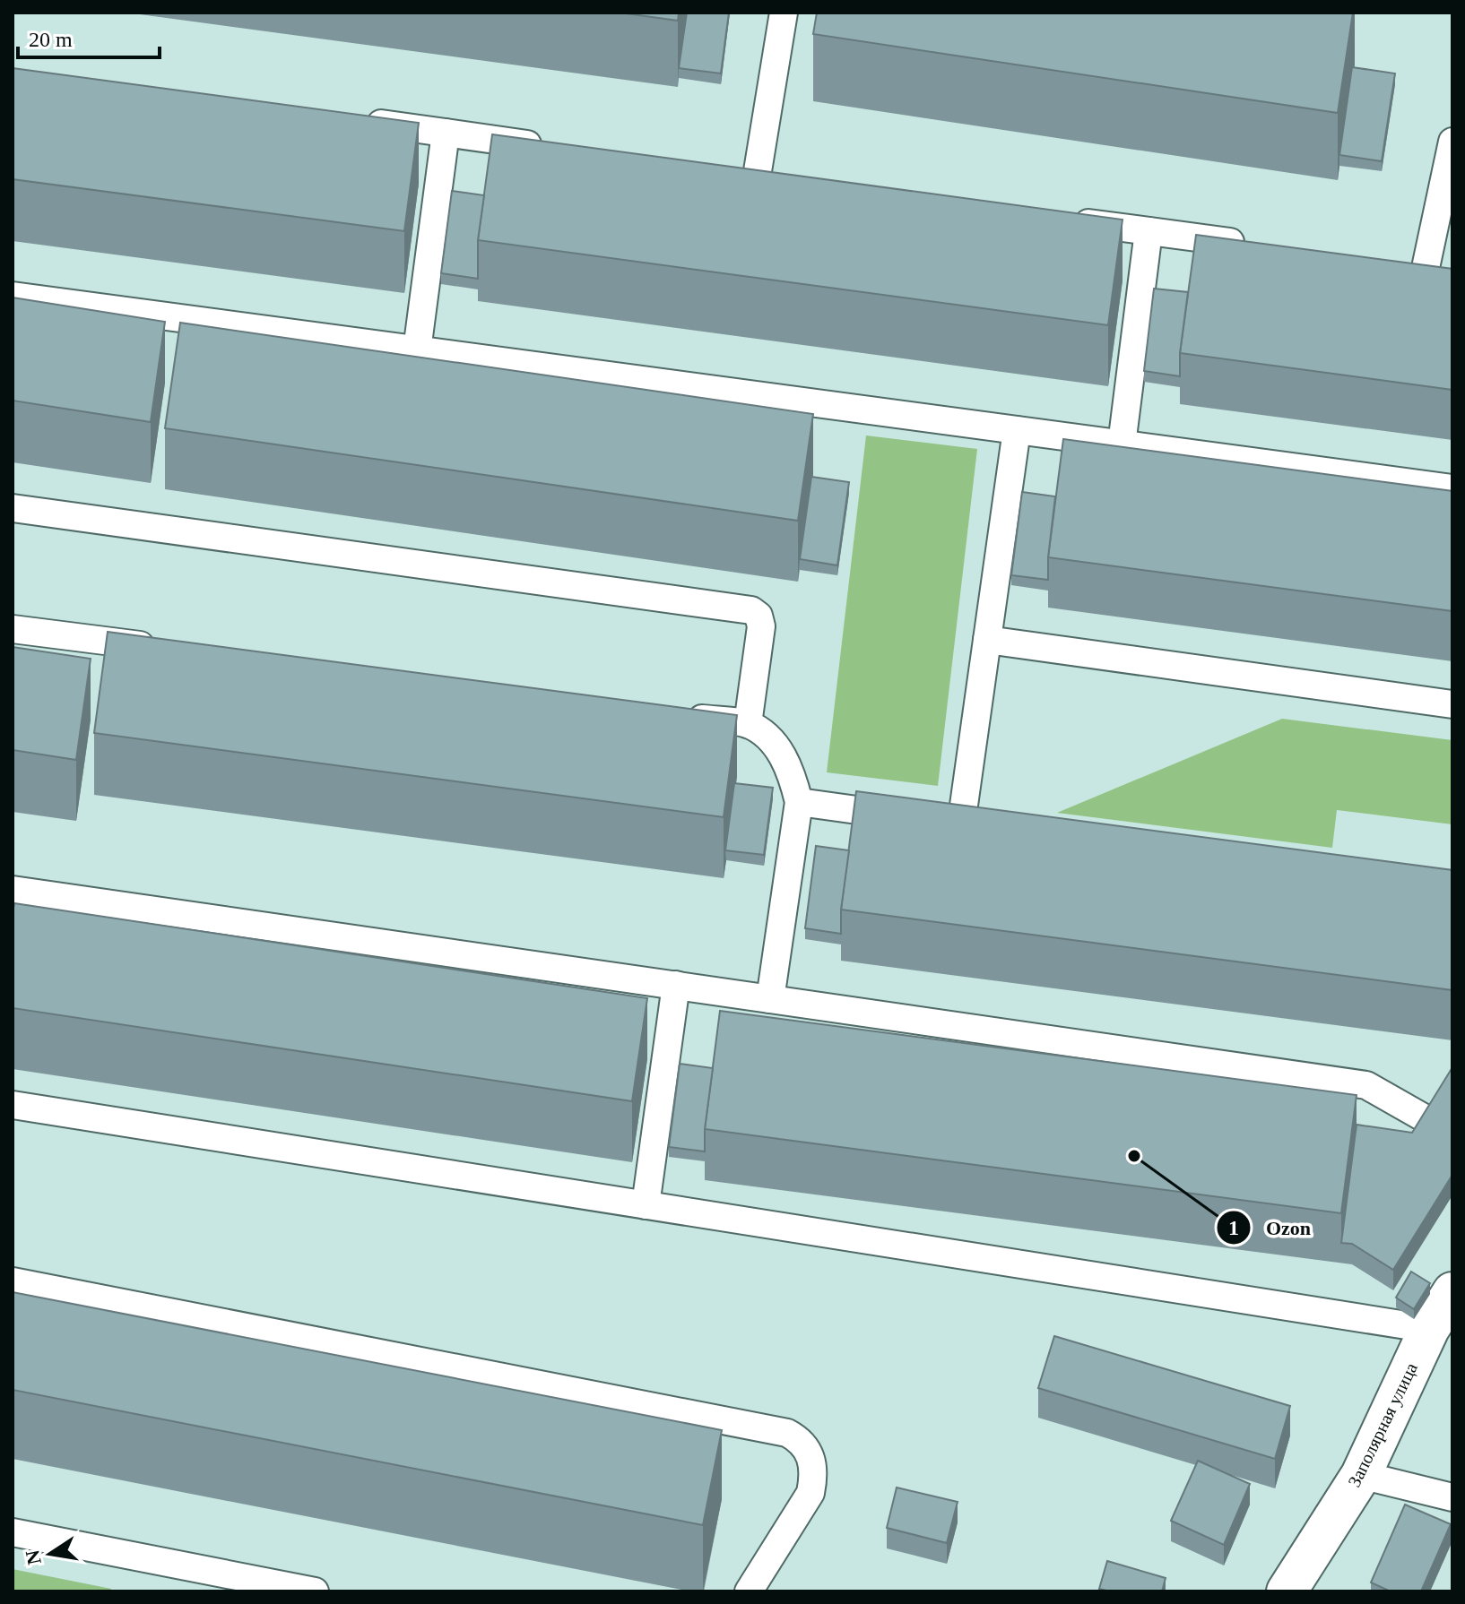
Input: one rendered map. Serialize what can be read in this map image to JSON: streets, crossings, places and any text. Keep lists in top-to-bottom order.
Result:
{
  "streets": {
    "street": ["Заполярная улица"]
  },
  "places": ["Ozon"],
  "scale_bar": "20 m",
  "north": "left"
}
